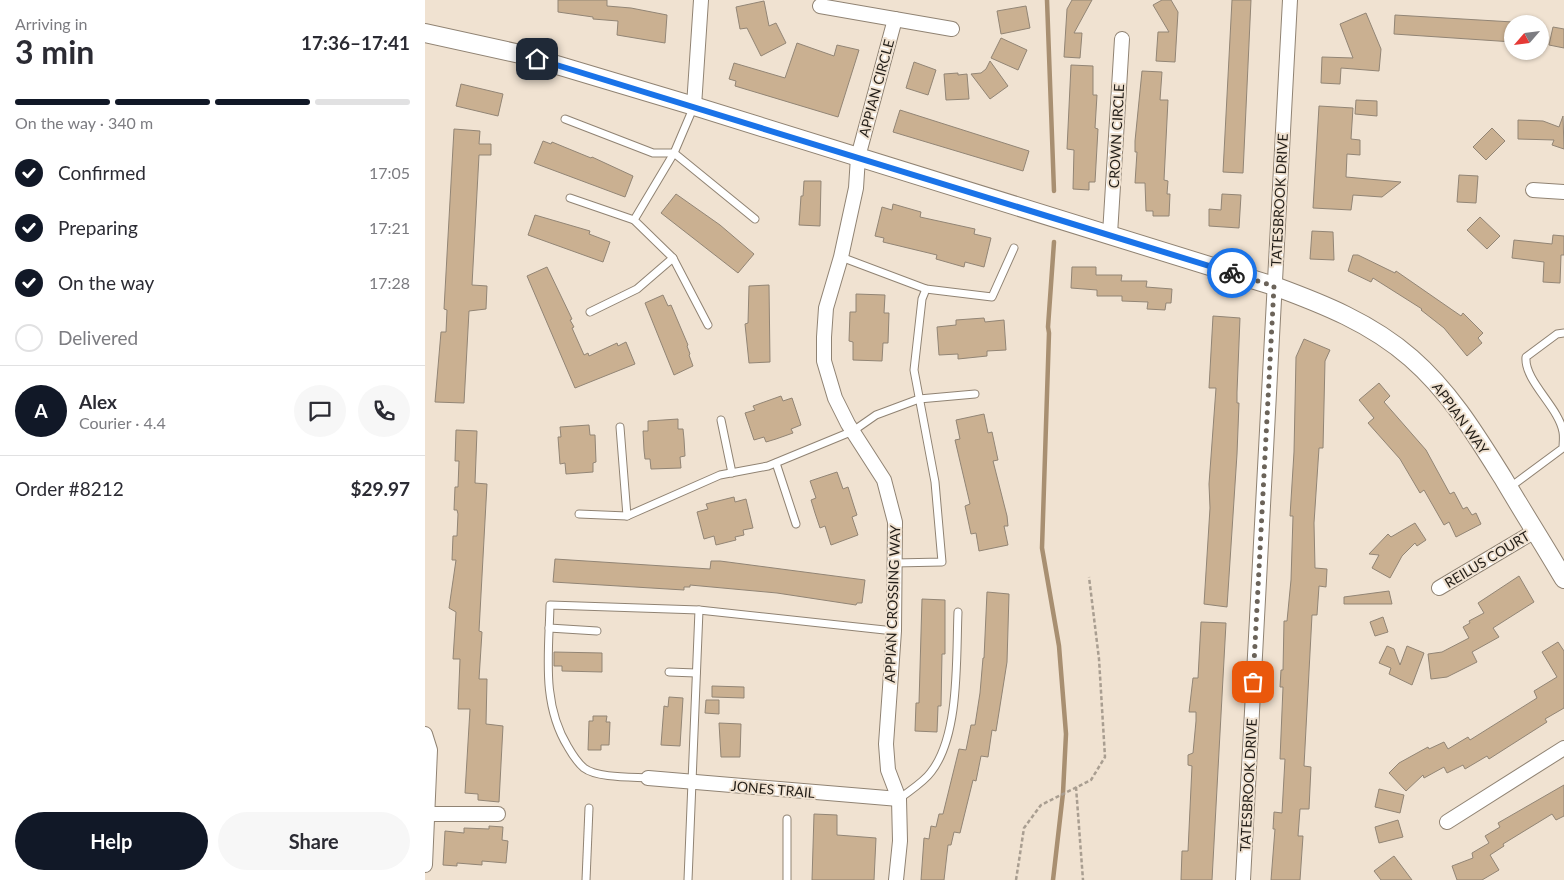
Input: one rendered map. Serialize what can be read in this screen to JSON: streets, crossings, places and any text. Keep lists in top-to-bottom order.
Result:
{
  "streets": {
    "street": [
      "APPIAN CIRCLE",
      "CROWN CIRCLE",
      "TATESBROOK DRIVE",
      "APPIAN WAY",
      "REILUS COURT",
      "APPIAN CROSSING WAY",
      "JONES TRAIL"
    ]
  },
  "crossings": [
    ["APPIAN CIRCLE", "APPIAN WAY"],
    ["APPIAN CIRCLE", "APPIAN CROSSING WAY"],
    ["CROWN CIRCLE", "APPIAN WAY"],
    ["TATESBROOK DRIVE", "APPIAN WAY"],
    ["APPIAN WAY", "REILUS COURT"],
    ["APPIAN WAY", "APPIAN CROSSING WAY"],
    ["APPIAN CROSSING WAY", "JONES TRAIL"]
  ],
  "north": "bottom left",
  "page": {
    "heading": ["3 min", "Arriving in", "17:36–17:41"],
    "panel": [
      "Alex",
      "Courier · 4.4",
      "Order #8212",
      "$29.97"
    ],
    "bar": "On the way · 340 m",
    "list": [
      ["Confirmed", "17:05"],
      ["Preparing", "17:21"],
      ["On the way", "17:28"],
      "Delivered"
    ],
    "round": "A",
    "buttons": ["Help", "Share"]
  }
}
